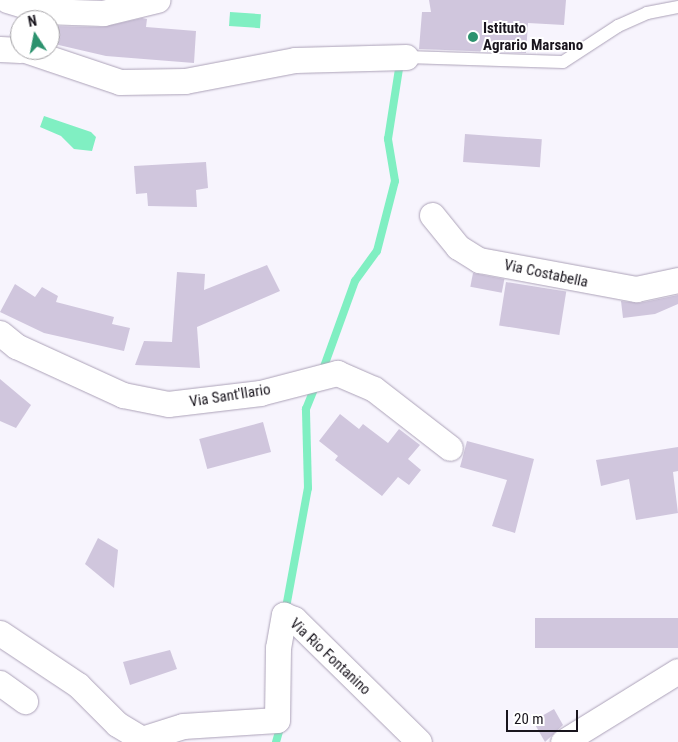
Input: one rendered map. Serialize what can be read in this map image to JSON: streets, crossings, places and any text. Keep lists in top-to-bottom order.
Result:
{
  "streets": {
    "street": ["Via Costabella", "Via Sant'Ilario", "Via Rio Fontanino"]
  },
  "places": ["Istituto Agrario Marsano"],
  "scale_bar": "20 m",
  "north": "top"
}
